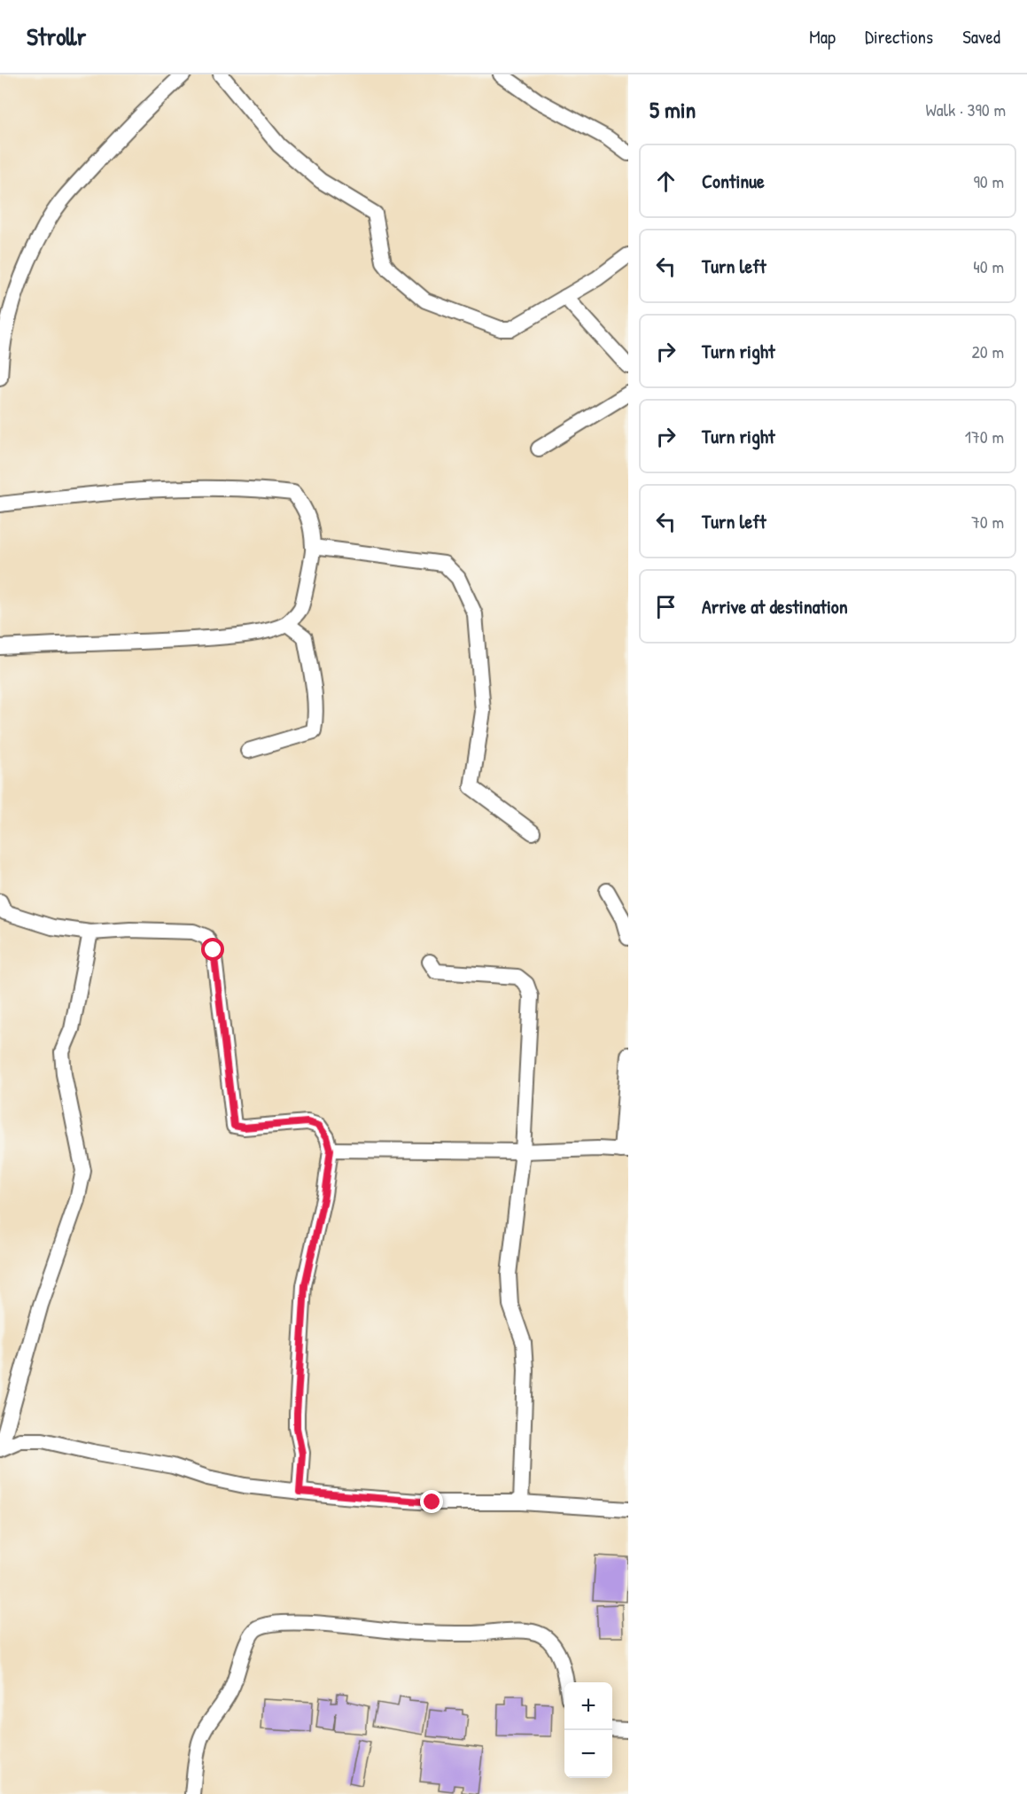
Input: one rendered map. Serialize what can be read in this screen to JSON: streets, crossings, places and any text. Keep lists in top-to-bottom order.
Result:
{
  "page": {
    "header": "Strollr",
    "nav": ["Map", "Directions", "Saved"],
    "heading": ["5 min", "Walk · 390 m"],
    "list": [
      ["Continue", "90 m"],
      ["Turn left", "40 m"],
      ["Turn right", "20 m"],
      ["Turn right", "170 m"],
      ["Turn left", "70 m"],
      "Arrive at destination"
    ],
    "map_buttons": ["+", "−"]
  }
}
